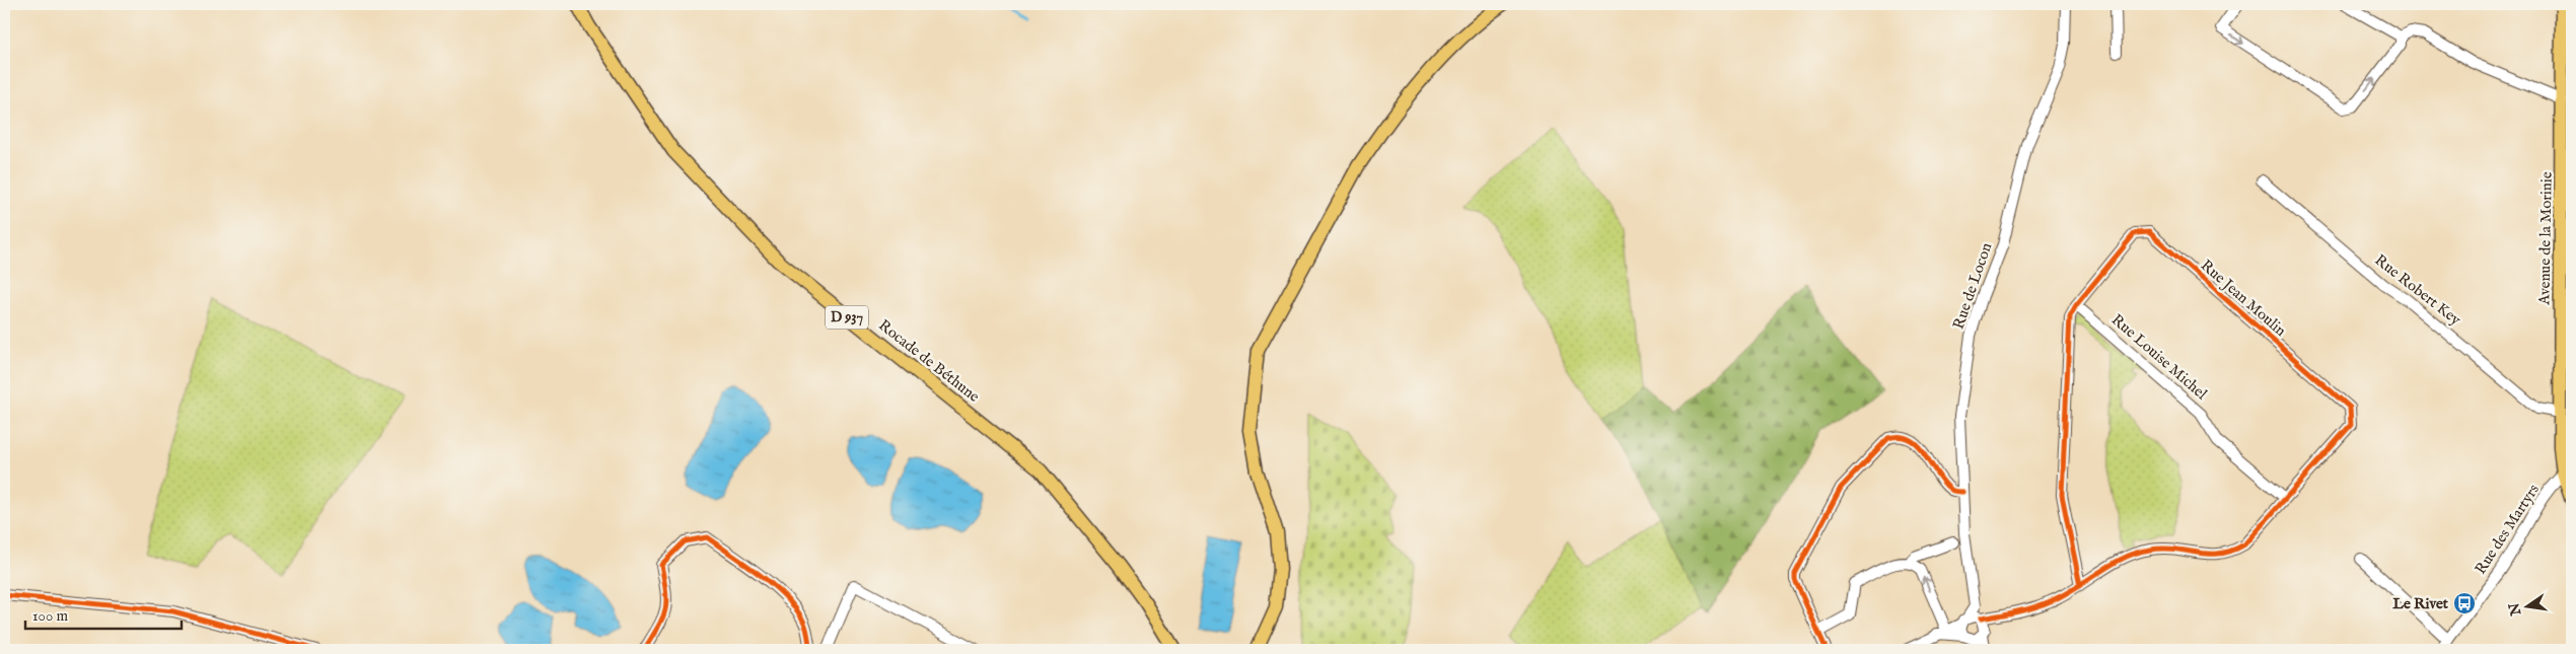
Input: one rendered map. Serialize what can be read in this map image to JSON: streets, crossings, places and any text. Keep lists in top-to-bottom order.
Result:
{
  "streets": {
    "main road": ["Avenue de la Morinie", "D 937", "Rocade de Béthune"],
    "street": [
      "Rue de Locon",
      "Rue Robert Key",
      "Rue Jean Moulin",
      "Rue Louise Michel",
      "Rue des Martyrs"
    ]
  },
  "crossings": [
    ["Avenue de la Morinie", "Rue Robert Key"],
    ["Avenue de la Morinie", "Rue des Martyrs"],
    ["Rue de Locon", "Rue Jean Moulin"],
    ["Rue Jean Moulin", "Rue Louise Michel"]
  ],
  "places": {
    "bus stop": ["Le Rivet"]
  },
  "scale_bar": "100 m",
  "north": "left"
}
